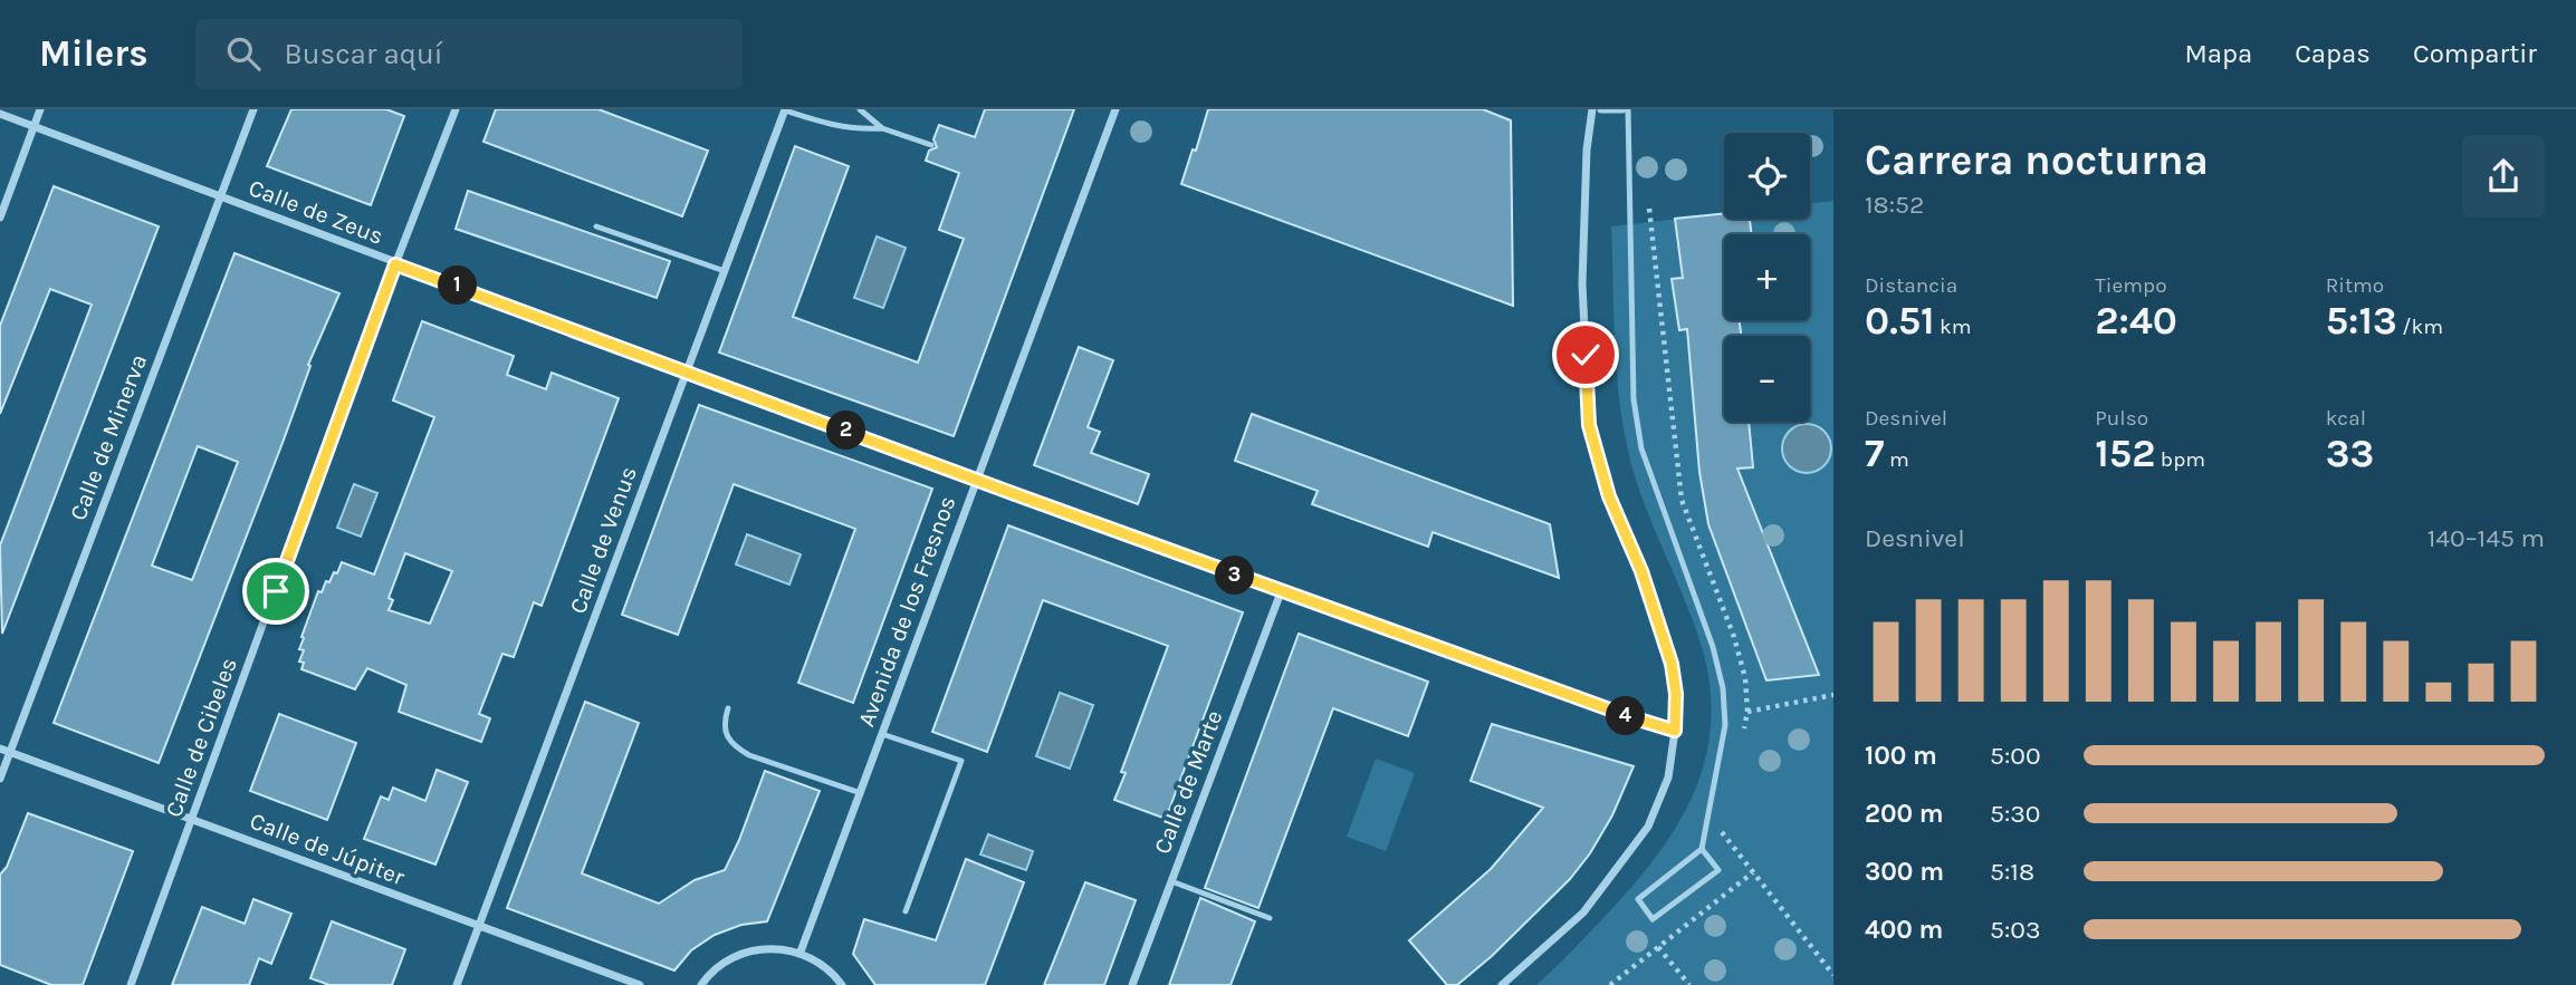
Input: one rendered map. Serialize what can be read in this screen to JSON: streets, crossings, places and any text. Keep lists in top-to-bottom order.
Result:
{
  "streets": {
    "street": [
      "Calle de Zeus",
      "Calle de Minerva",
      "Calle de Venus",
      "Avenida de los Fresnos",
      "Calle de Cibeles",
      "Calle de Marte",
      "Calle de Júpiter"
    ]
  },
  "crossings": [
    ["Calle de Zeus", "Calle de Minerva"],
    ["Calle de Zeus", "Calle de Venus"],
    ["Calle de Zeus", "Avenida de los Fresnos"],
    ["Calle de Zeus", "Calle de Cibeles"],
    ["Calle de Zeus", "Calle de Marte"],
    ["Calle de Minerva", "Calle de Júpiter"],
    ["Calle de Venus", "Calle de Júpiter"],
    ["Calle de Cibeles", "Calle de Júpiter"]
  ],
  "page": {
    "header": "Milers",
    "search": "Buscar aquí",
    "nav": ["Mapa", "Capas", "Compartir"],
    "heading": ["Carrera nocturna", "18:52"],
    "map_buttons": ["+", "−"],
    "stats": [
      ["Distancia", "0.51 km"],
      ["Tiempo", "2:40"],
      ["Ritmo", "5:13 /km"],
      ["Desnivel", "7 m"],
      ["Pulso", "152 bpm"],
      ["kcal", "33"]
    ],
    "pins": [
      "1",
      "2",
      "3",
      "4"
    ],
    "chart": ["Desnivel", "140–145 m"],
    "list": [
      {
        "name": "100 m",
        "note": "5:00"
      },
      {
        "name": "200 m",
        "note": "5:30"
      },
      {
        "name": "300 m",
        "note": "5:18"
      },
      {
        "name": "400 m",
        "note": "5:03"
      }
    ]
  }
}
